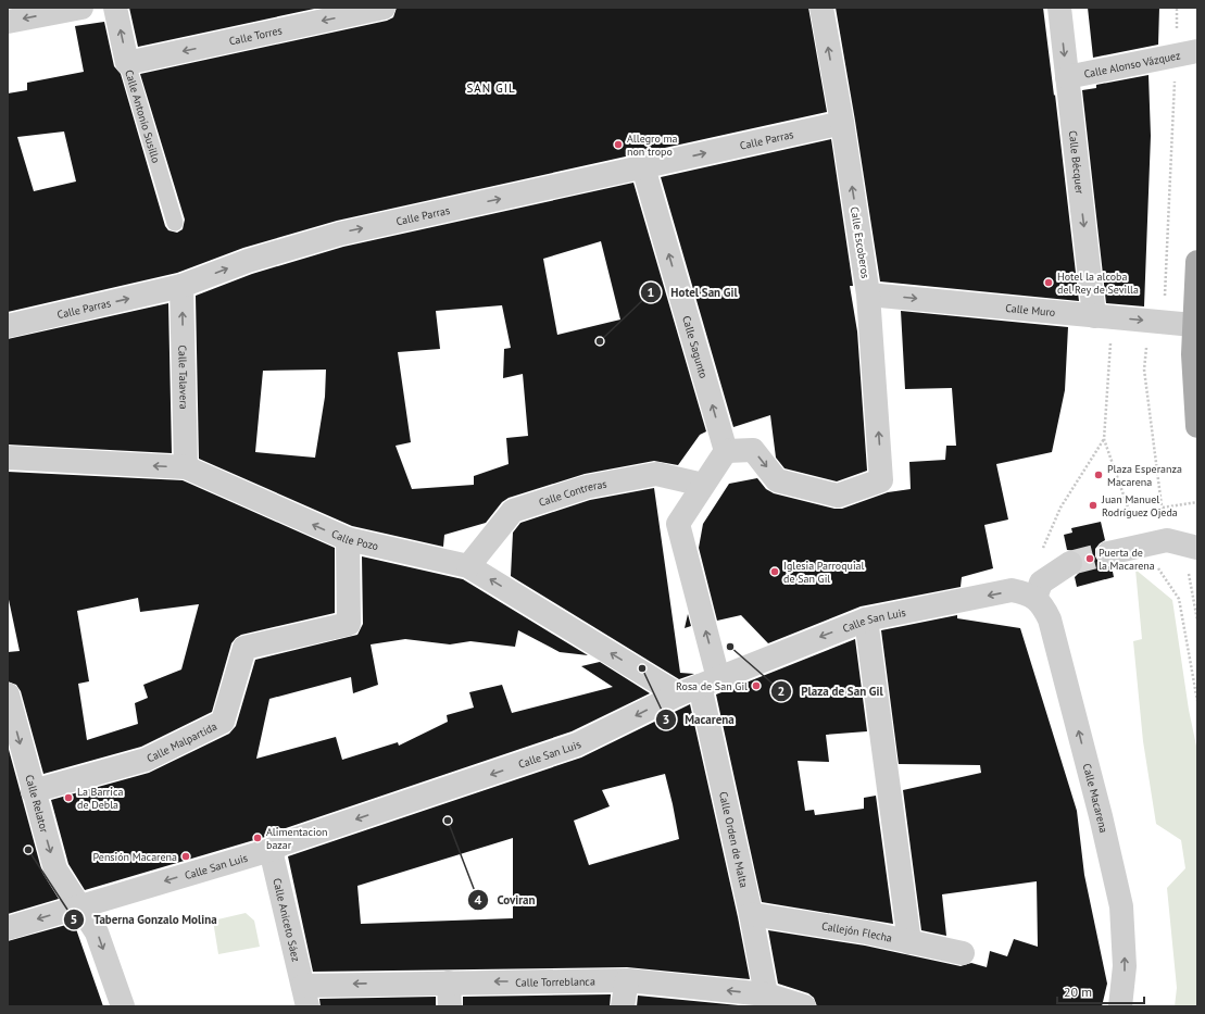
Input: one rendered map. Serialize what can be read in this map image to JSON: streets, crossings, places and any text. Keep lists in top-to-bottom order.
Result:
{
  "streets": {
    "street": [
      "Calle Torres",
      "Calle Alonso Vázquez",
      "Calle Antonio Susillo",
      "Calle Parras",
      "Calle Bécquer",
      "Calle Escoberos",
      "Calle Muro",
      "Calle Sagunto",
      "Calle Talavera",
      "Calle Contreras",
      "Calle Pozo",
      "Calle San Luis",
      "Calle Malpartida",
      "Calle Macarena",
      "Calle Relator",
      "Calle Orden de Malta",
      "Calle Aniceto Sáez",
      "Callejón Flecha",
      "Calle Torreblanca"
    ]
  },
  "crossings": [
    ["Calle Torres", "Calle Antonio Susillo"],
    ["Calle Alonso Vázquez", "Calle Bécquer"],
    ["Calle Parras", "Calle Escoberos"],
    ["Calle Parras", "Calle Sagunto"],
    ["Calle Parras", "Calle Talavera"],
    ["Calle Bécquer", "Calle Muro"],
    ["Calle Escoberos", "Calle Muro"],
    ["Calle Escoberos", "Calle Sagunto"],
    ["Calle Escoberos", "Calle Orden de Malta"],
    ["Calle Sagunto", "Calle Orden de Malta"],
    ["Calle Talavera", "Calle Pozo"],
    ["Calle Contreras", "Calle Pozo"],
    ["Calle Contreras", "Calle Orden de Malta"],
    ["Calle Pozo", "Calle San Luis"],
    ["Calle Pozo", "Calle Malpartida"],
    ["Calle Pozo", "Calle Orden de Malta"],
    ["Calle San Luis", "Calle Macarena"],
    ["Calle San Luis", "Calle Relator"],
    ["Calle San Luis", "Calle Orden de Malta"],
    ["Calle San Luis", "Calle Aniceto Sáez"],
    ["Calle Malpartida", "Calle Relator"],
    ["Calle Orden de Malta", "Callejón Flecha"],
    ["Calle Orden de Malta", "Calle Torreblanca"],
    ["Calle Aniceto Sáez", "Calle Torreblanca"]
  ],
  "one_way": [
    "Calle Torres",
    "Calle Parras",
    "Calle Bécquer",
    "Calle Muro",
    "Calle Sagunto",
    "Calle Talavera",
    "Calle Pozo",
    "Calle San Luis",
    "Calle Relator",
    "Calle Orden de Malta",
    "Calle Torreblanca"
  ],
  "districts": ["SAN GIL"],
  "places": [
    "Allegro ma non tropo",
    "Hotel la alcoba del Rey de Sevilla",
    "Hotel San Gil",
    "Plaza Esperanza Macarena",
    "Juan Manuel Rodríguez Ojeda",
    "Puerta de la Macarena",
    "Iglesia Parroquial de San Gil",
    "Plaza de San Gil",
    "Macarena",
    "Rosa de San Gil",
    "La Barrica de Debla",
    "Coviran",
    "Alimentacion bazar",
    "Taberna Gonzalo Molina",
    "Pensión Macarena"
  ],
  "scale_bar": "20 m"
}
